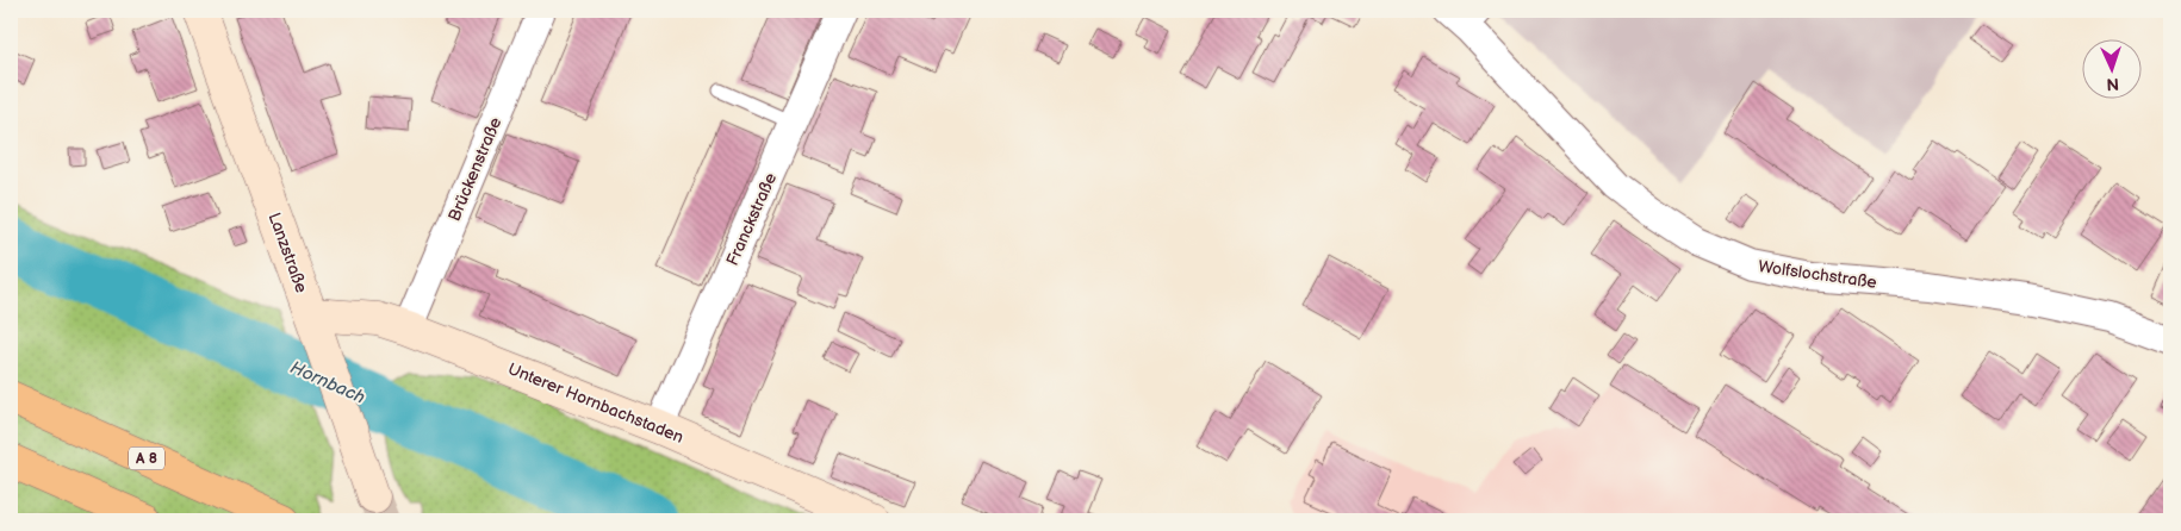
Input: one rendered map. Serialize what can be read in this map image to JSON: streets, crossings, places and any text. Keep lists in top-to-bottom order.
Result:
{
  "streets": {
    "highway": ["A 8"],
    "street": [
      "Brückenstraße",
      "Franckstraße",
      "Lanzstraße",
      "Wolfslochstraße",
      "Unterer Hornbachstaden"
    ]
  },
  "crossings": [
    ["Brückenstraße", "Unterer Hornbachstaden"],
    ["Franckstraße", "Unterer Hornbachstaden"],
    ["Lanzstraße", "Unterer Hornbachstaden"]
  ],
  "water": ["Hornbach"],
  "north": "bottom"
}
